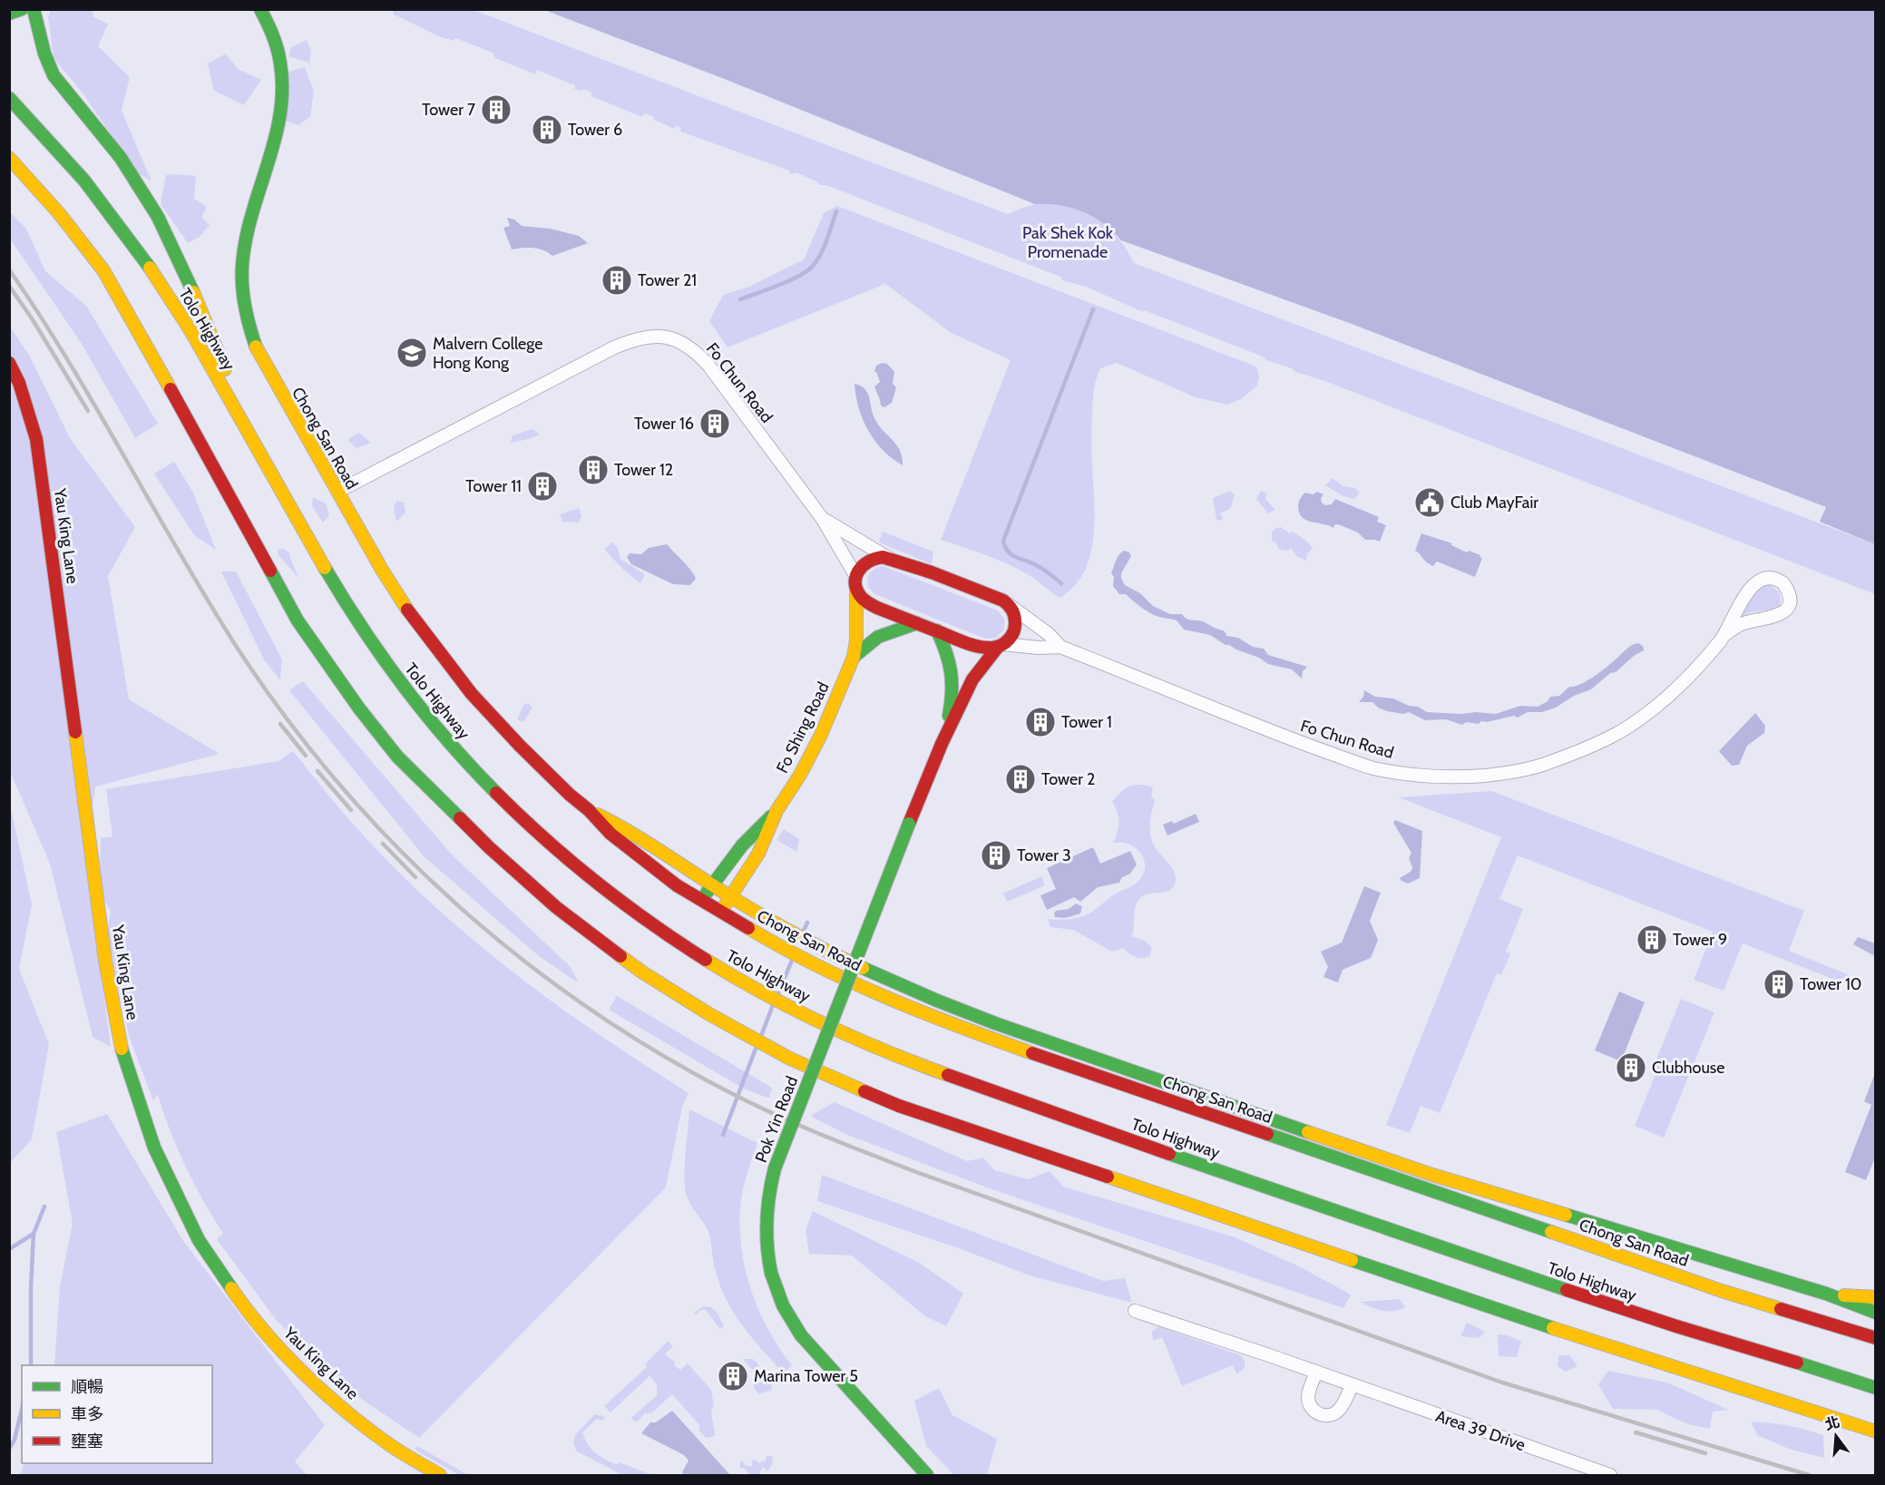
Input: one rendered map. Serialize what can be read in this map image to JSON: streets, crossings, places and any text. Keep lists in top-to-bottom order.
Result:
{
  "streets": {
    "main road": [
      "Tolo Highway",
      "Fo Chun Road",
      "Chong San Road",
      "Yau King Lane",
      "Fo Shing Road",
      "Pok Yin Road"
    ],
    "street": ["Area 39 Drive"]
  },
  "crossings": [
    ["Fo Chun Road", "Chong San Road"],
    ["Fo Chun Road", "Fo Shing Road"],
    ["Fo Chun Road", "Pok Yin Road"],
    ["Chong San Road", "Fo Shing Road"]
  ],
  "parks": ["Pak Shek Kok Promenade"],
  "places": {
    "building": [
      "Tower 7",
      "Tower 6",
      "Tower 21",
      "Tower 16",
      "Tower 12",
      "Tower 11",
      "Tower 1",
      "Tower 2",
      "Tower 3",
      "Tower 9",
      "Tower 10",
      "Clubhouse",
      "Marina Tower 5"
    ],
    "school or university": ["Malvern College Hong Kong"],
    "public building": ["Club MayFair"]
  },
  "legend": ["順暢", "車多", "壅塞"],
  "north": "top"
}
